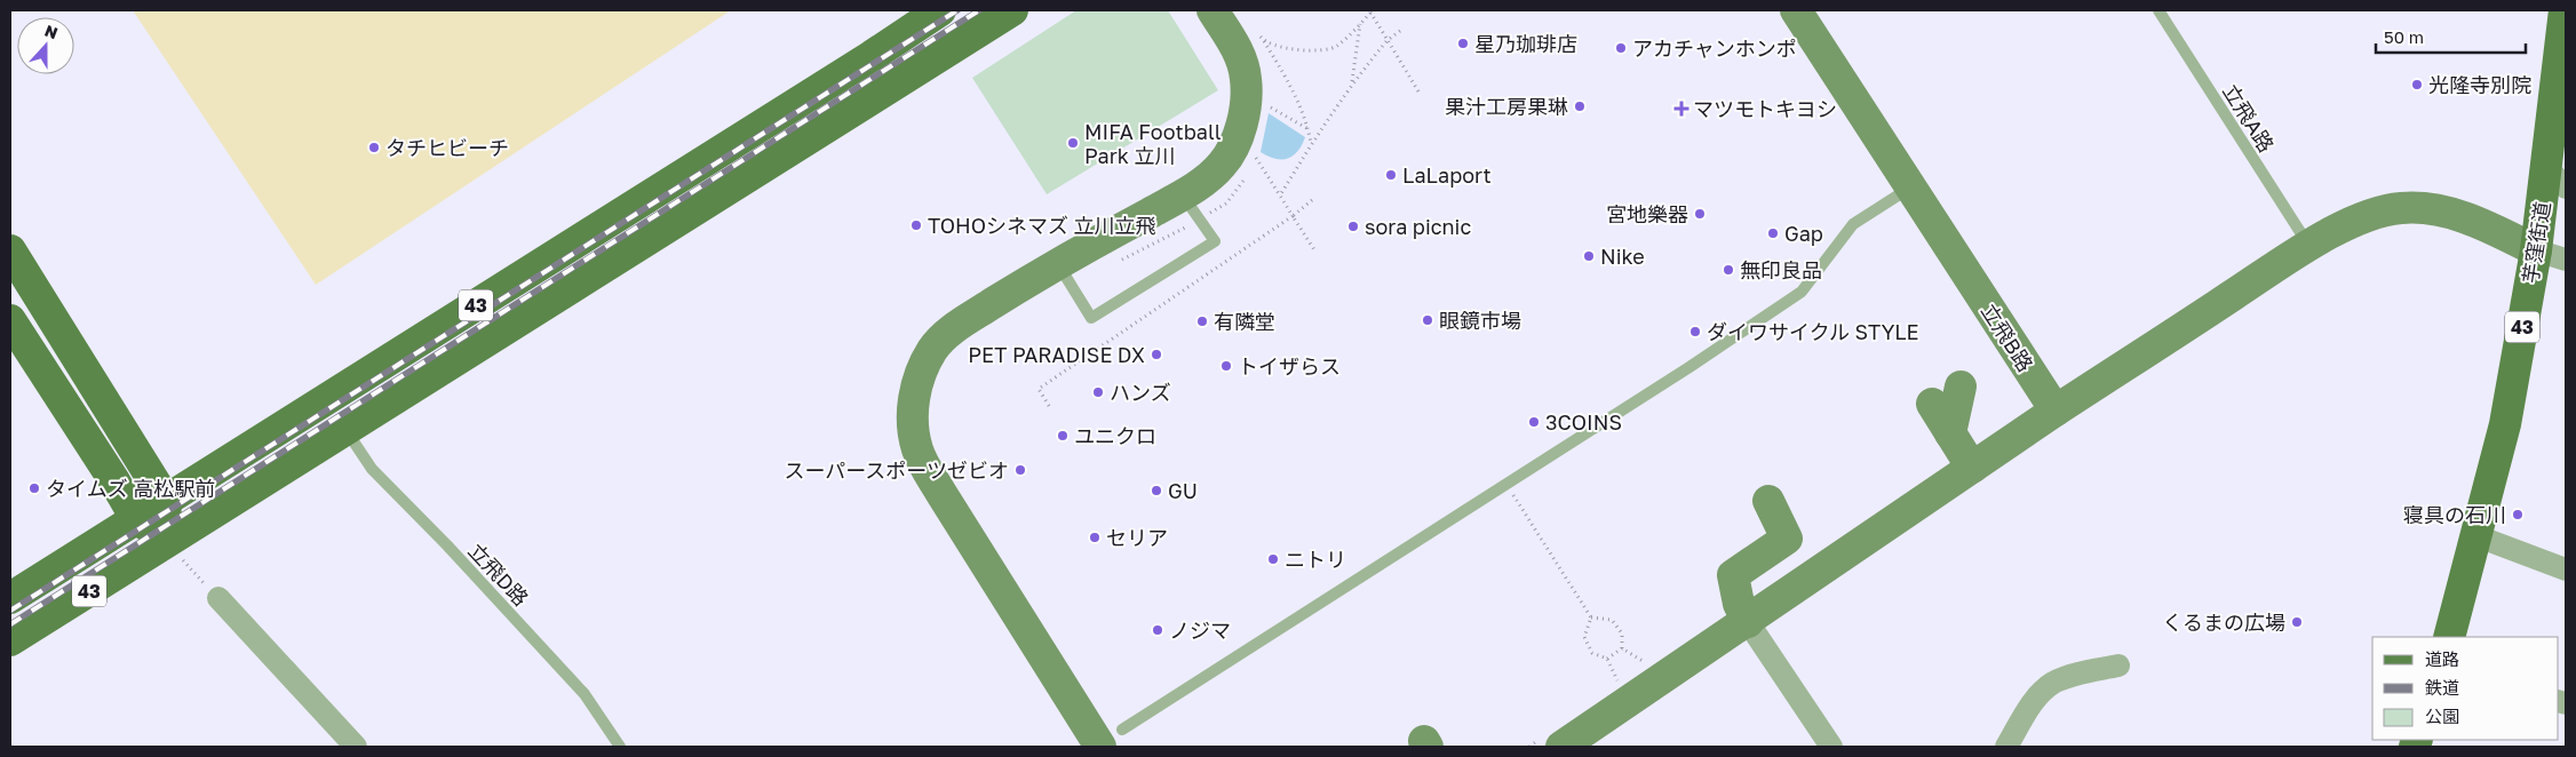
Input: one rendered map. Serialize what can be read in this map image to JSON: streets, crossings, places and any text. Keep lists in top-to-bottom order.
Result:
{
  "streets": {
    "main road": ["芋窪街道", "43"],
    "street": ["立飛B路"],
    "lane": ["立飛A路", "立飛D路"]
  },
  "crossings": [
    ["43", "立飛D路"]
  ],
  "places": {
    "other": [
      "星乃珈琲店",
      "アカチャンホンポ",
      "光隆寺別院",
      "果汁工房果琳",
      "MIFA Football Park 立川",
      "タチヒビーチ",
      "LaLaport",
      "宮地樂器",
      "TOHOシネマズ 立川立飛",
      "sora picnic",
      "Gap",
      "Nike",
      "無印良品",
      "眼鏡市場",
      "有隣堂",
      "ダイワサイクル STYLE",
      "PET PARADISE DX",
      "トイザらス",
      "ハンズ",
      "3COINS",
      "ユニクロ",
      "スーパースポーツゼビオ",
      "タイムズ 高松駅前",
      "GU",
      "寝具の石川",
      "セリア",
      "ニトリ",
      "くるまの広場",
      "ノジマ"
    ],
    "health": ["マツモトキヨシ"]
  },
  "legend": ["道路", "鉄道", "公園"],
  "scale_bar": "50 m",
  "north": "top"
}
